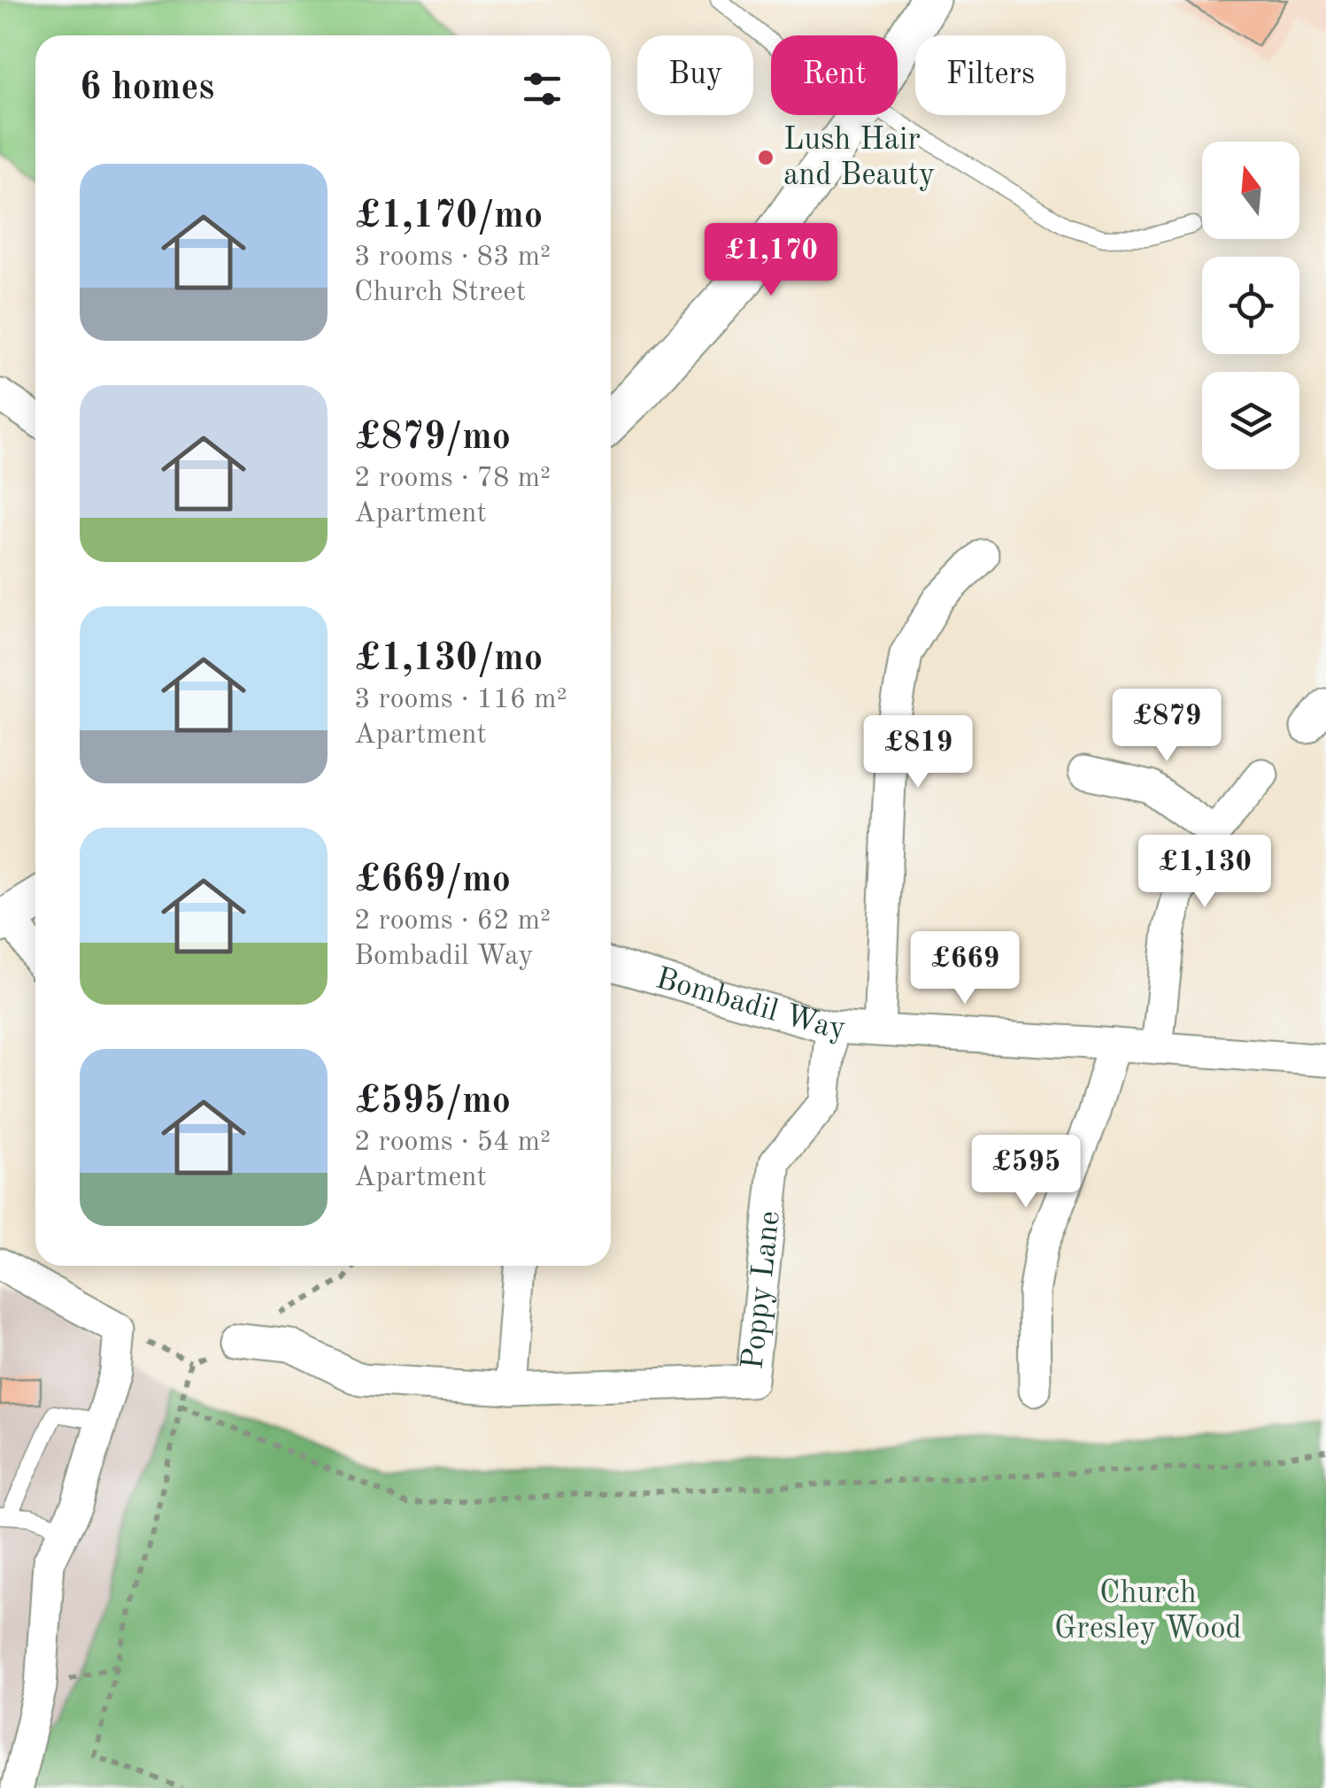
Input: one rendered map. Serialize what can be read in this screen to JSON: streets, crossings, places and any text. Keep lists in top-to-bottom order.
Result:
{
  "streets": {
    "street": ["Bombadil Way", "Poppy Lane"]
  },
  "crossings": [
    ["Bombadil Way", "Poppy Lane"]
  ],
  "parks": ["Church Gresley Wood"],
  "places": ["Lush Hair and Beauty"],
  "north": "top",
  "page": {
    "chip": ["Buy", "Rent", "Filters"],
    "heading": "6 homes",
    "list": [
      {
        "name": "£1,170/mo",
        "note": "3 rooms · 83 m² · Church Street"
      },
      {
        "name": "£879/mo",
        "note": "2 rooms · 78 m² · Apartment"
      },
      {
        "name": "£1,130/mo",
        "note": "3 rooms · 116 m² · Apartment"
      },
      {
        "name": "£669/mo",
        "note": "2 rooms · 62 m² · Bombadil Way"
      },
      {
        "name": "£595/mo",
        "note": "2 rooms · 54 m² · Apartment"
      }
    ],
    "price": [
      "£1,170",
      "£879",
      "£819",
      "£1,130",
      "£669",
      "£595"
    ]
  }
}
